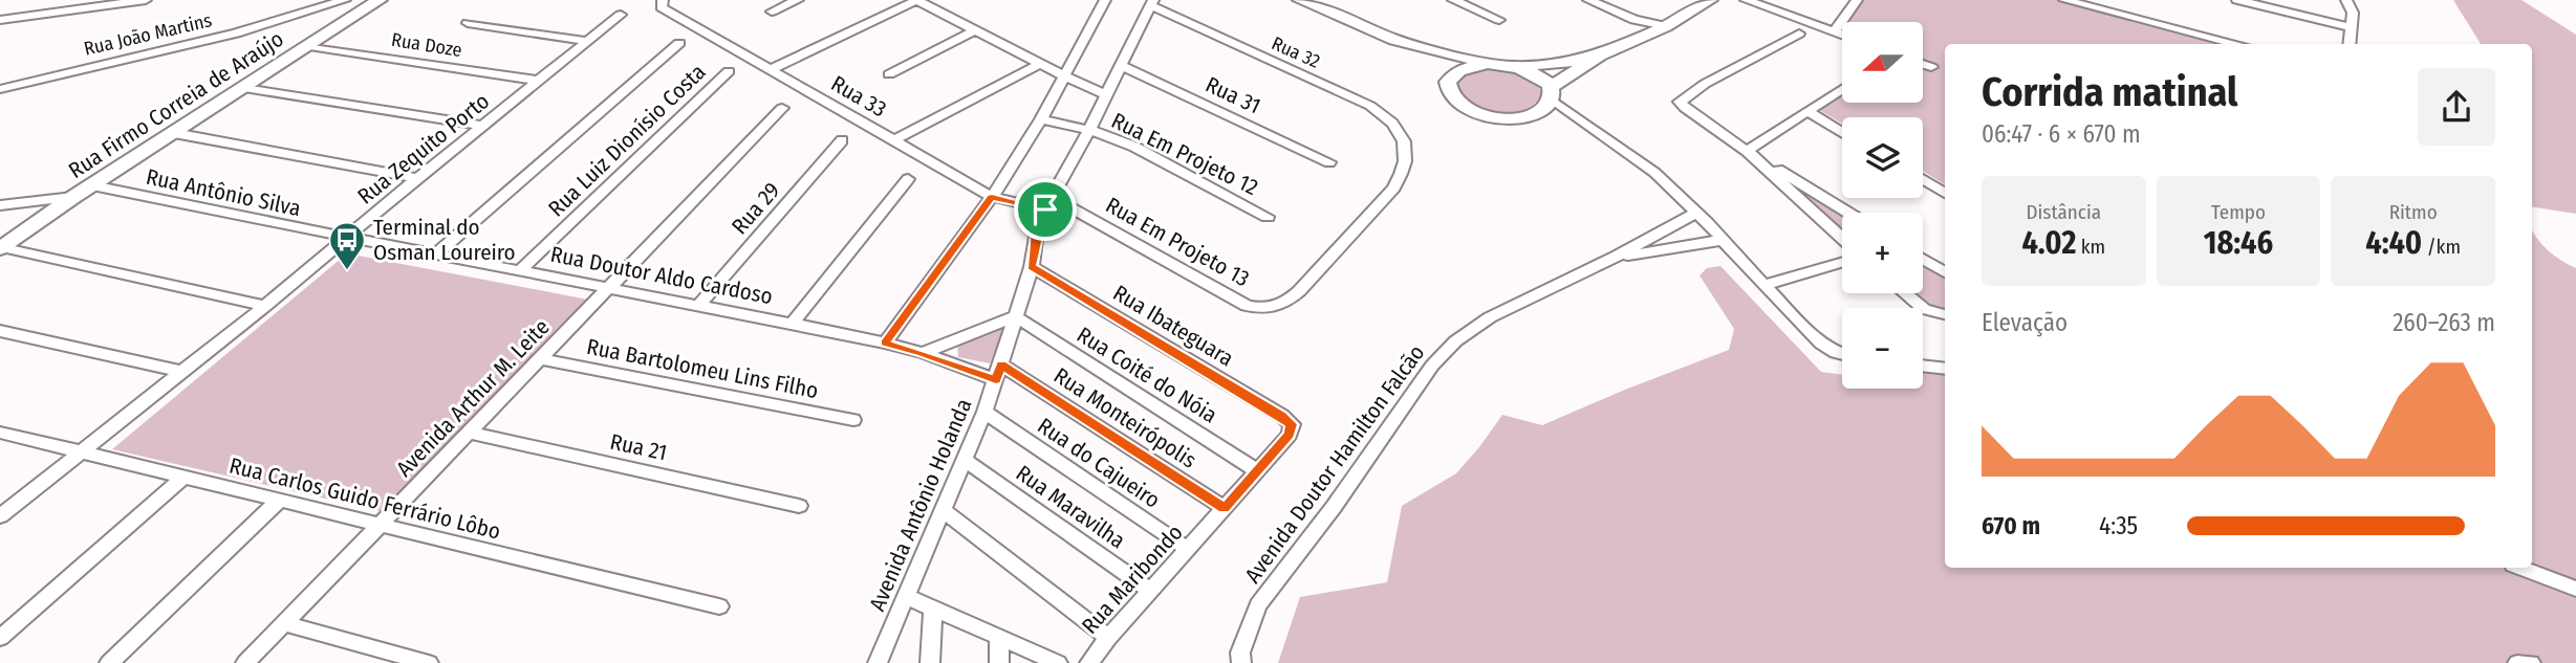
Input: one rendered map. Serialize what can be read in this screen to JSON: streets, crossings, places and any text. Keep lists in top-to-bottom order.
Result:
{
  "streets": {
    "street": [
      "Rua João Martins",
      "Rua Doze",
      "Rua 32",
      "Rua 31",
      "Rua 33",
      "Rua Firmo Correia de Araújo",
      "Rua Luiz Dionísio Costa",
      "Rua Zequito Porto",
      "Rua Em Projeto 12",
      "Rua Antônio Silva",
      "Rua 29",
      "Rua Em Projeto 13",
      "Rua Doutor Aldo Cardoso",
      "Rua Ibateguara",
      "Rua Bartolomeu Lins Filho",
      "Rua Coité do Nóia",
      "Avenida Arthur M. Leite",
      "Rua Monteirópolis",
      "Rua 21",
      "Rua do Cajueiro",
      "Avenida Doutor Hamilton Falcão",
      "Rua Carlos Guido Ferrário Lôbo",
      "Avenida Antônio Holanda",
      "Rua Maravilha",
      "Rua Maribondo"
    ]
  },
  "crossings": [
    ["Rua Doze", "Rua Firmo Correia de Araújo"],
    ["Rua Doze", "Rua Zequito Porto"],
    ["Rua 32", "Rua Em Projeto 13"],
    ["Rua 32", "Avenida Antônio Holanda"],
    ["Rua 31", "Avenida Antônio Holanda"],
    ["Rua 33", "Rua Em Projeto 13"],
    ["Rua 33", "Avenida Antônio Holanda"],
    ["Rua Firmo Correia de Araújo", "Rua Antônio Silva"],
    ["Rua Luiz Dionísio Costa", "Rua Doutor Aldo Cardoso"],
    ["Rua Zequito Porto", "Rua Antônio Silva"],
    ["Rua Zequito Porto", "Rua Doutor Aldo Cardoso"],
    ["Rua Zequito Porto", "Rua Carlos Guido Ferrário Lôbo"],
    ["Rua Em Projeto 12", "Avenida Antônio Holanda"],
    ["Rua Antônio Silva", "Rua Doutor Aldo Cardoso"],
    ["Rua 29", "Rua Doutor Aldo Cardoso"],
    ["Rua Em Projeto 13", "Avenida Antônio Holanda"],
    ["Rua Doutor Aldo Cardoso", "Avenida Arthur M. Leite"],
    ["Rua Doutor Aldo Cardoso", "Rua Monteirópolis"],
    ["Rua Doutor Aldo Cardoso", "Avenida Antônio Holanda"],
    ["Rua Ibateguara", "Avenida Antônio Holanda"],
    ["Rua Ibateguara", "Rua Maribondo"],
    ["Rua Bartolomeu Lins Filho", "Avenida Arthur M. Leite"],
    ["Rua Coité do Nóia", "Avenida Antônio Holanda"],
    ["Rua Coité do Nóia", "Rua Maribondo"],
    ["Avenida Arthur M. Leite", "Rua 21"],
    ["Avenida Arthur M. Leite", "Rua Carlos Guido Ferrário Lôbo"],
    ["Rua Monteirópolis", "Avenida Antônio Holanda"],
    ["Rua Monteirópolis", "Rua Maribondo"],
    ["Rua do Cajueiro", "Avenida Antônio Holanda"],
    ["Rua do Cajueiro", "Rua Maribondo"],
    ["Avenida Antônio Holanda", "Rua Maravilha"],
    ["Rua Maravilha", "Rua Maribondo"]
  ],
  "places": {
    "bus stop": ["Terminal do Osman Loureiro"]
  },
  "north": "left",
  "page": {
    "map_buttons": ["+", "−"],
    "heading": ["Corrida matinal", "06:47 · 6 × 670 m"],
    "stats": [
      ["Distância", "4.02 km"],
      ["Tempo", "18:46"],
      ["Ritmo", "4:40 /km"]
    ],
    "chart": ["Elevação", "260–263 m"],
    "list": [
      {
        "name": "670 m",
        "note": "4:35"
      }
    ]
  }
}
